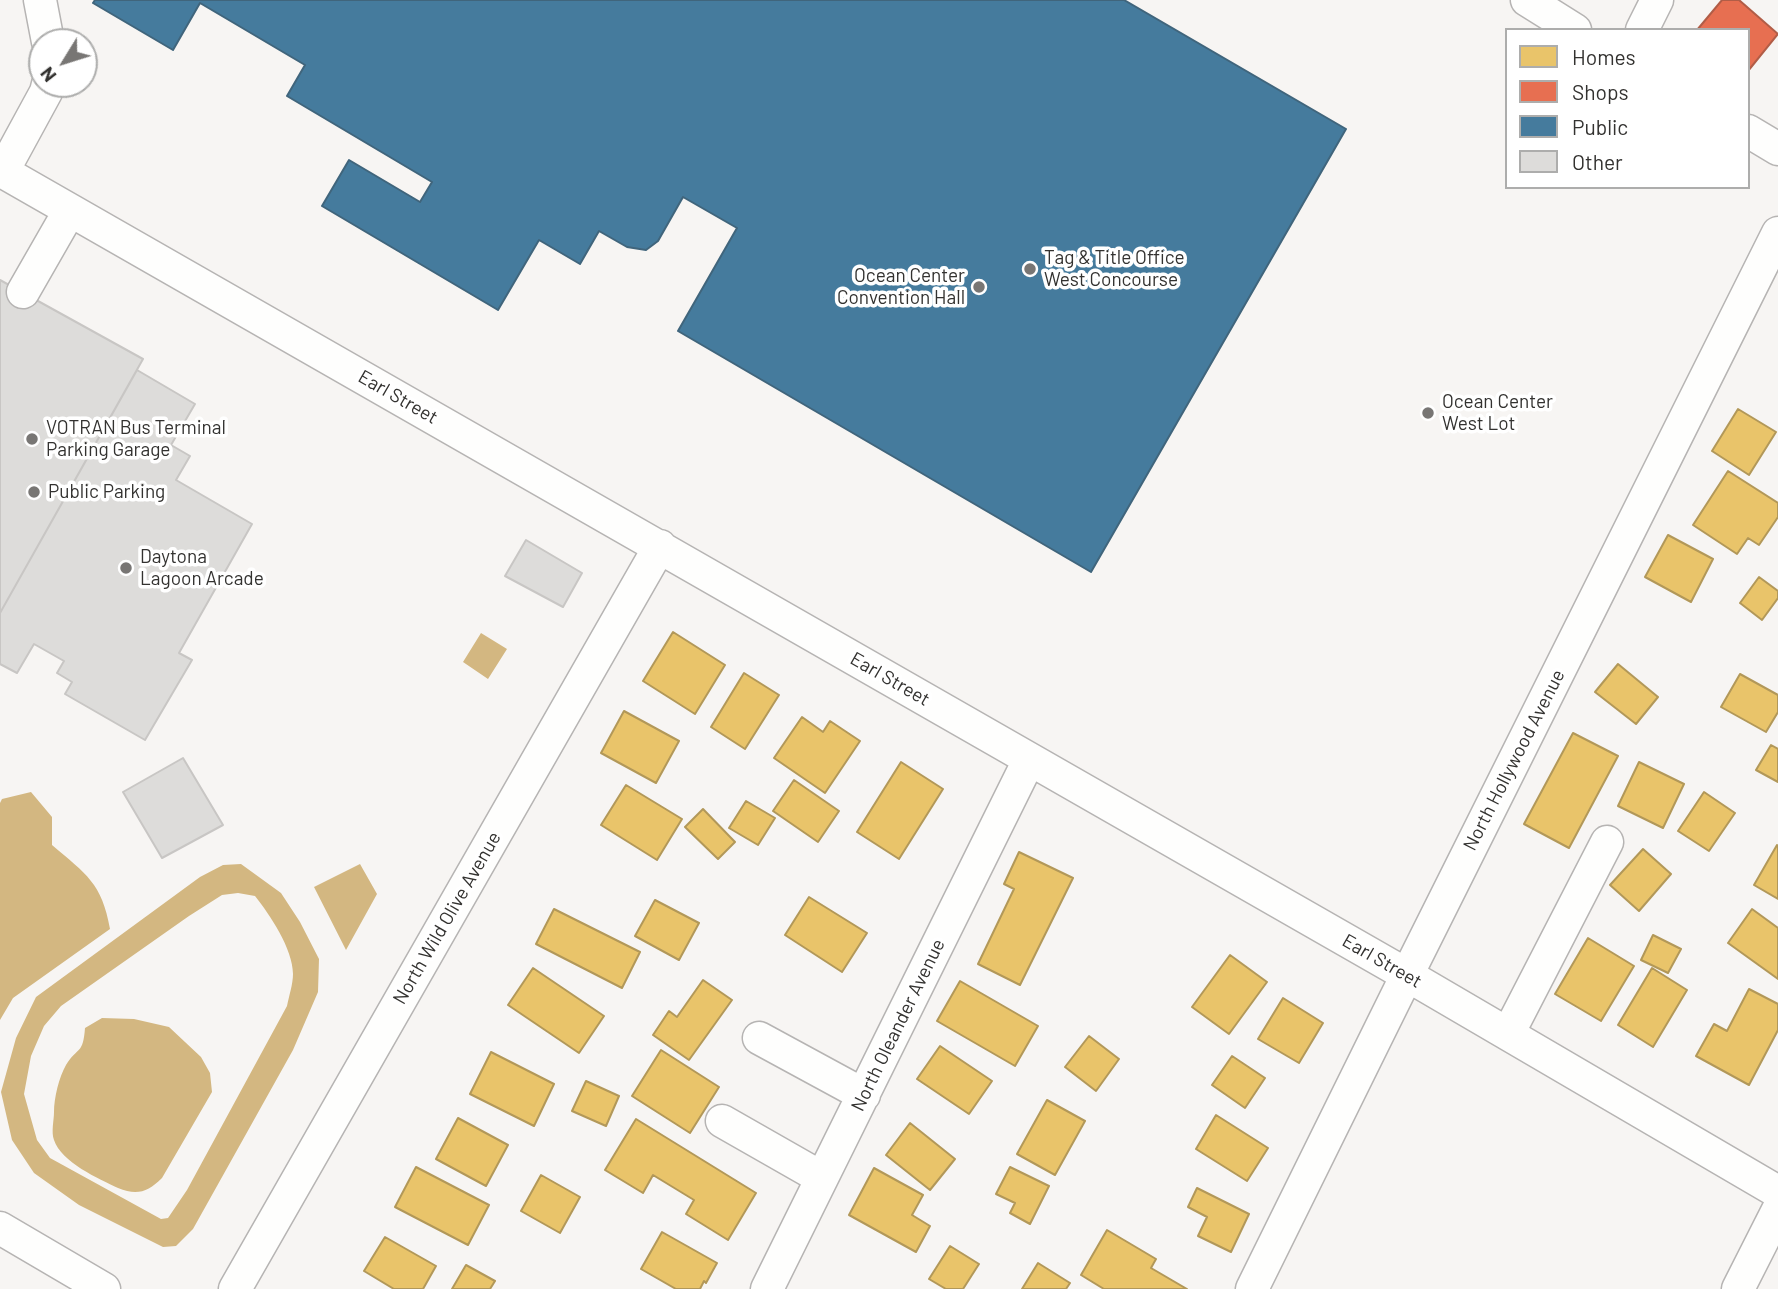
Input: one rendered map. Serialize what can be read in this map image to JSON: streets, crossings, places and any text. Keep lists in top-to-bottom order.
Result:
{
  "streets": {
    "street": [
      "Earl Street",
      "North Hollywood Avenue",
      "North Wild Olive Avenue",
      "North Oleander Avenue"
    ]
  },
  "crossings": [
    ["Earl Street", "North Hollywood Avenue"],
    ["Earl Street", "North Wild Olive Avenue"],
    ["Earl Street", "North Oleander Avenue"]
  ],
  "places": [
    "Tag & Title Office West Concourse",
    "Ocean Center Convention Hall",
    "Ocean Center West Lot",
    "VOTRAN Bus Terminal Parking Garage",
    "Public Parking",
    "Daytona Lagoon Arcade"
  ],
  "legend": [
    "Homes",
    "Shops",
    "Public",
    "Other"
  ],
  "north": "bottom left"
}
